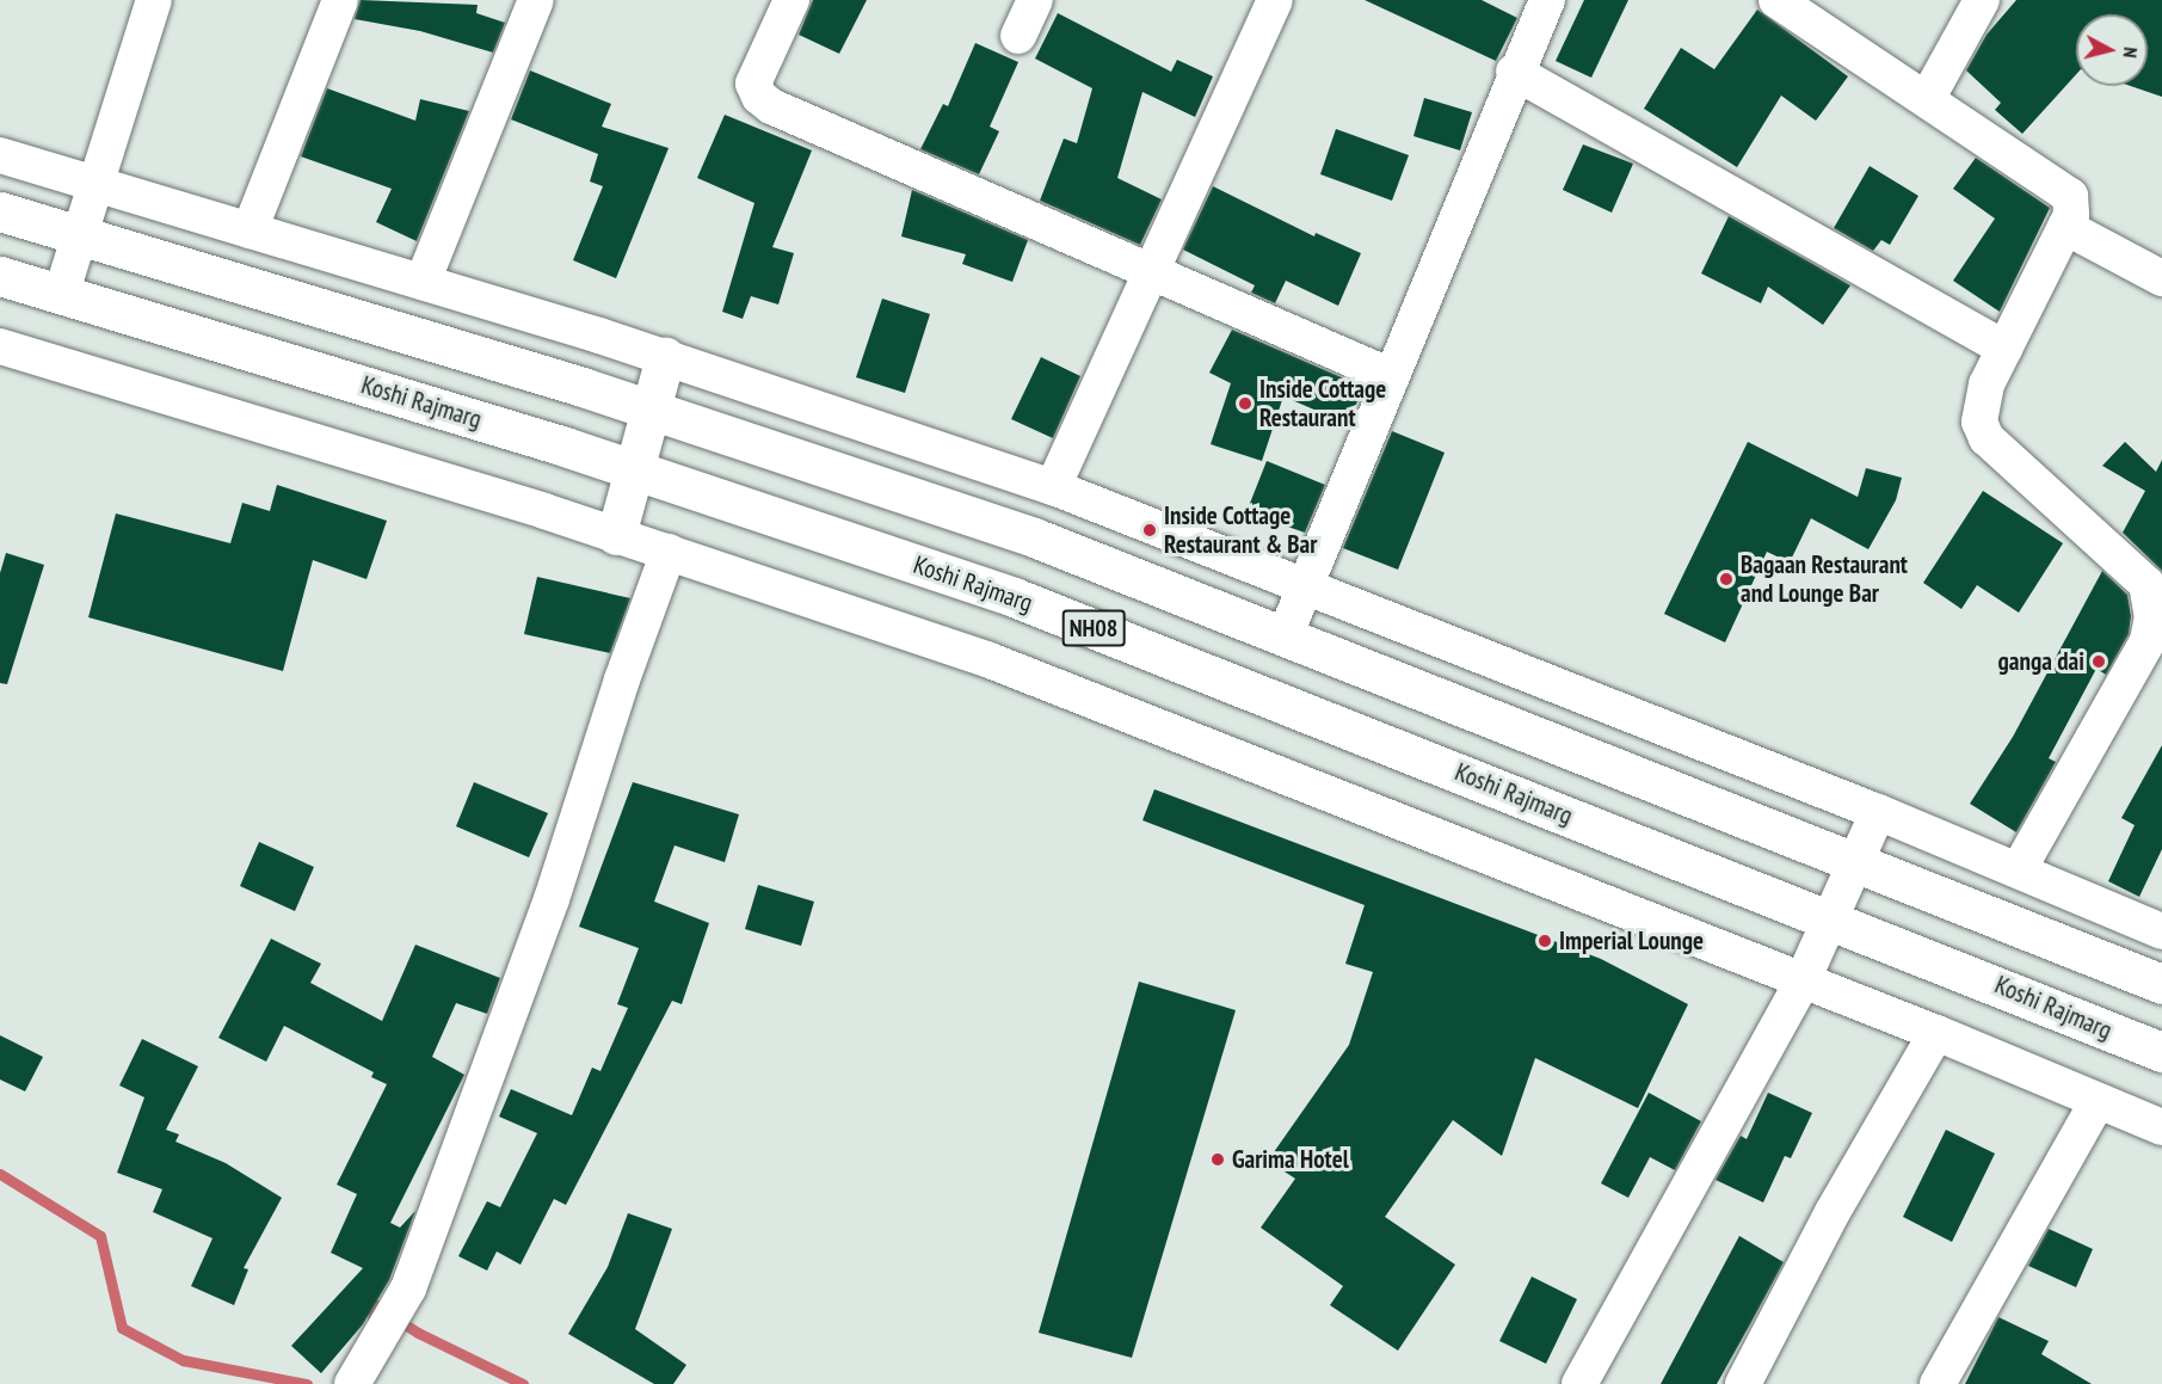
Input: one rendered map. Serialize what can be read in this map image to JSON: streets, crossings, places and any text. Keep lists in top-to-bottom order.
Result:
{
  "streets": {
    "main road": ["Koshi Rajmarg", "NH08"]
  },
  "places": [
    "Inside Cottage Restaurant",
    "Inside Cottage Restaurant & Bar",
    "Bagaan Restaurant and Lounge Bar",
    "ganga dai",
    "Imperial Lounge",
    "Garima Hotel"
  ],
  "north": "right"
}
